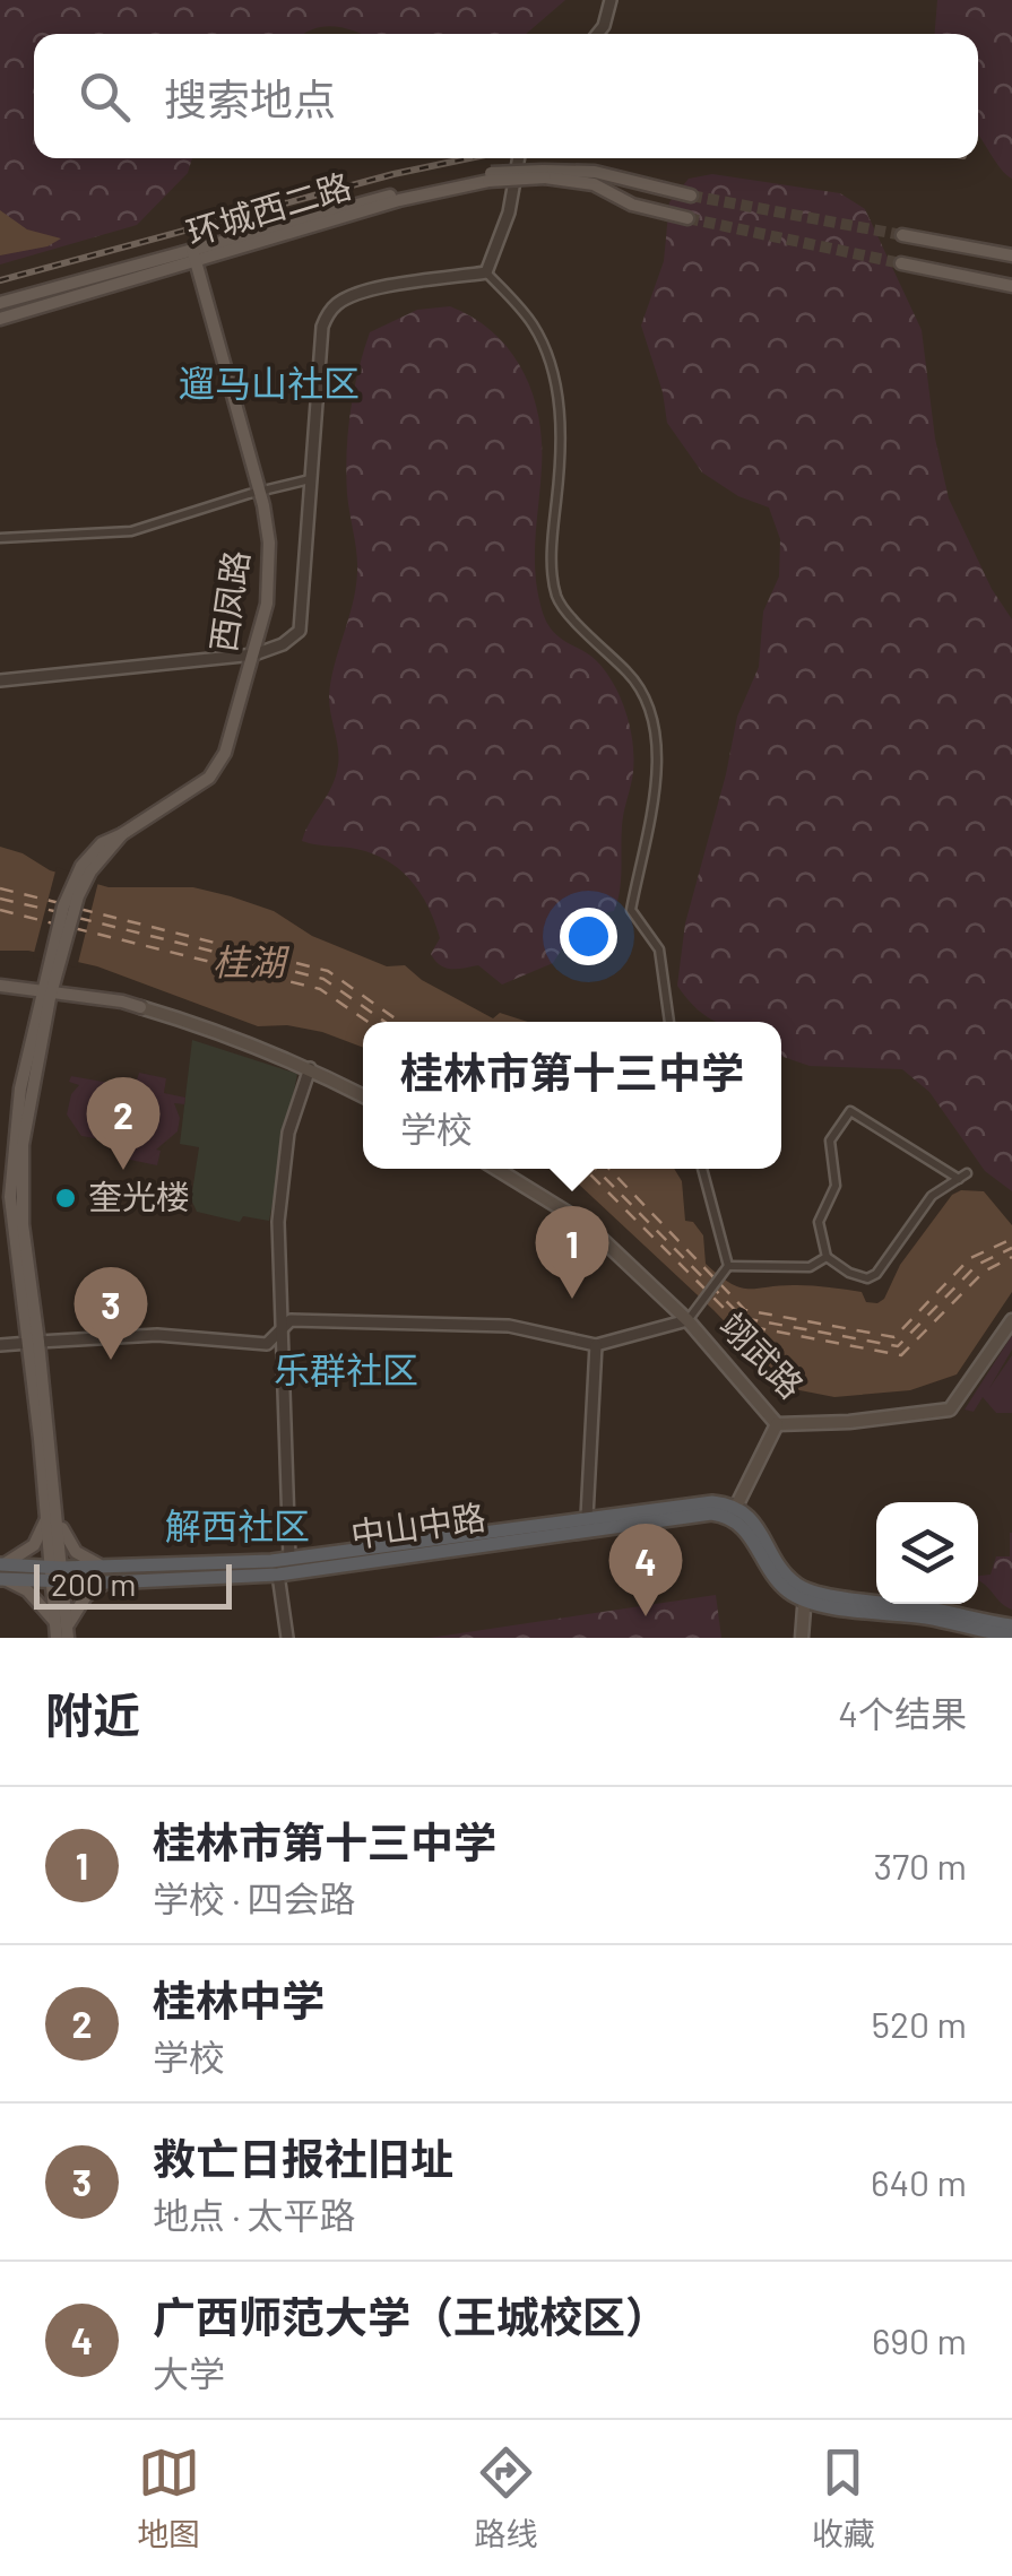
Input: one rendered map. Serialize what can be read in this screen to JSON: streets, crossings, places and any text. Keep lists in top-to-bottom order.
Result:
{
  "streets": {
    "highway": ["中山中路"],
    "main road": ["环城西二路", "西凤路", "翊武路"]
  },
  "crossings": [
    ["环城西二路", "西凤路"],
    ["西凤路", "中山中路"]
  ],
  "districts": ["遛马山社区", "乐群社区", "解西社区"],
  "water": ["桂湖"],
  "places": ["奎光楼"],
  "scale_bar": "200 m",
  "page": {
    "search": "搜索地点",
    "popup": ["桂林市第十三中学", "学校"],
    "pins": [
      "2",
      "1",
      "3",
      "4"
    ],
    "scale": "200 m",
    "heading": ["附近", "4个结果"],
    "list": [
      {
        "mark": "1",
        "name": "桂林市第十三中学",
        "note": "学校 · 四会路",
        "value": "370 m"
      },
      {
        "mark": "2",
        "name": "桂林中学",
        "note": "学校",
        "value": "520 m"
      },
      {
        "mark": "3",
        "name": "救亡日报社旧址",
        "note": "地点 · 太平路",
        "value": "640 m"
      },
      {
        "mark": "4",
        "name": "广西师范大学（王城校区）",
        "note": "大学",
        "value": "690 m"
      }
    ],
    "nav": ["地图", "路线", "收藏"]
  }
}
